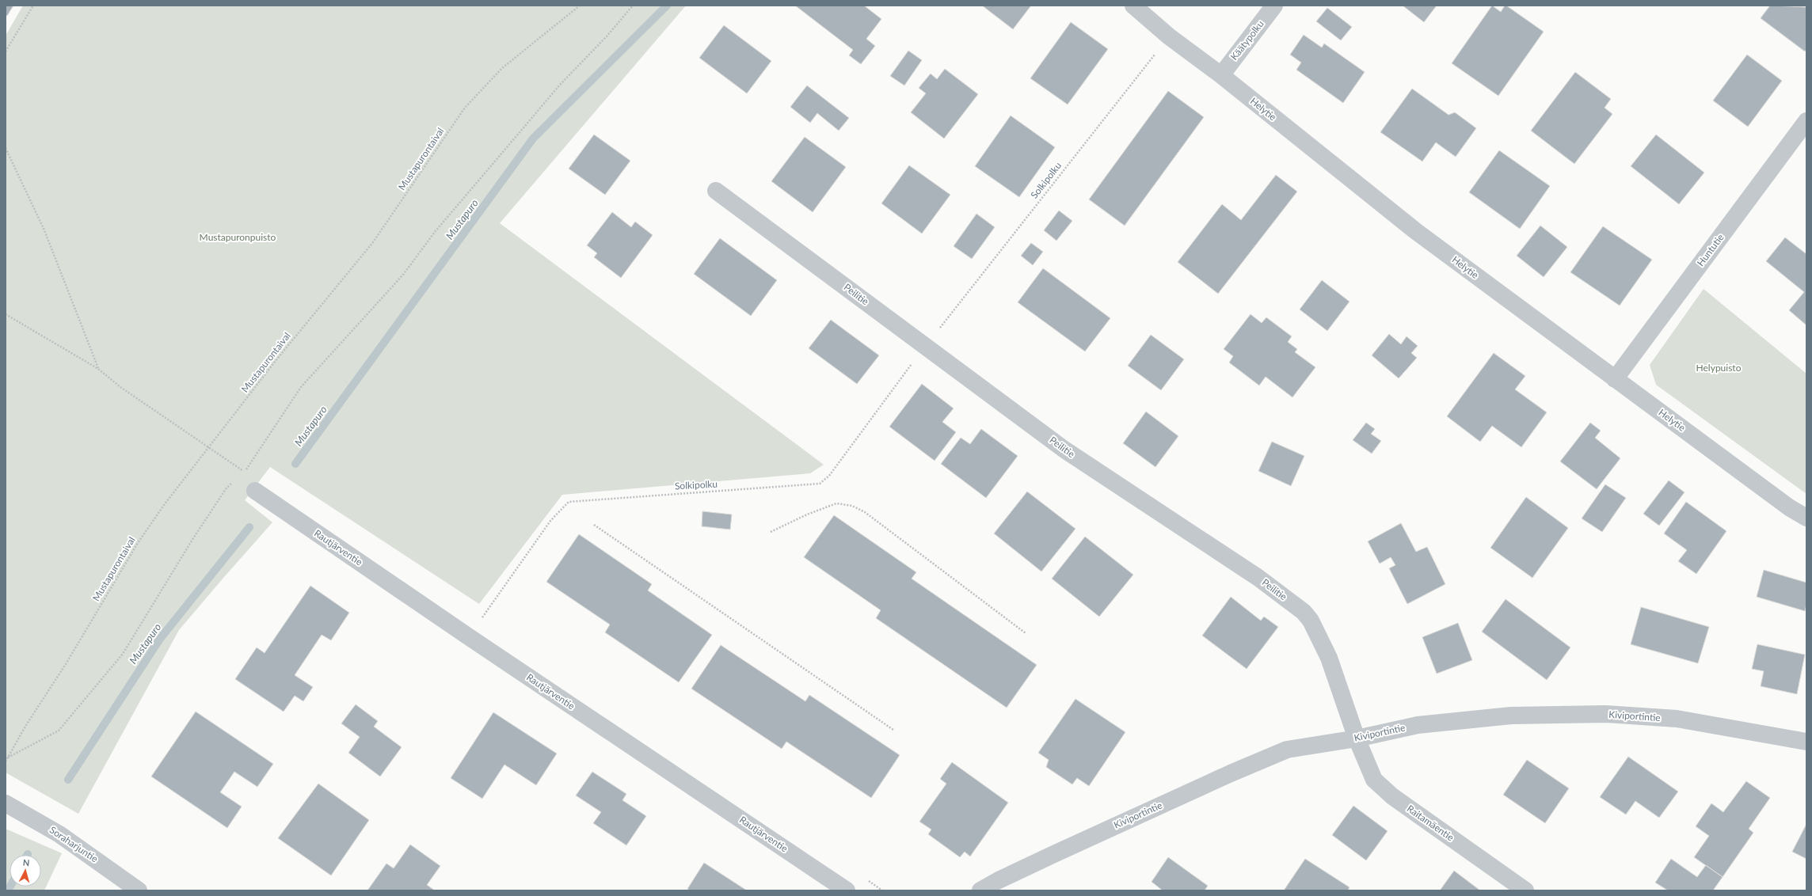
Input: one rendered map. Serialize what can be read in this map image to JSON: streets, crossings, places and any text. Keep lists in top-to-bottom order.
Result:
{
  "streets": {
    "street": [
      "Käätypolku",
      "Helytie",
      "Huntutie",
      "Peilitie",
      "Rautjärventie",
      "Kiviportintie",
      "Raitamäentie",
      "Soraharjuntie"
    ],
    "path": ["Mustapurontaival", "Solkipolku"]
  },
  "crossings": [
    ["Käätypolku", "Helytie"],
    ["Helytie", "Solkipolku"],
    ["Helytie", "Huntutie"],
    ["Solkipolku", "Peilitie"],
    ["Solkipolku", "Rautjärventie"],
    ["Peilitie", "Kiviportintie"],
    ["Peilitie", "Raitamäentie"],
    ["Kiviportintie", "Raitamäentie"]
  ],
  "water": ["Mustapuro"],
  "parks": ["Mustapuronpuisto", "Helypuisto"],
  "north": "top"
}
